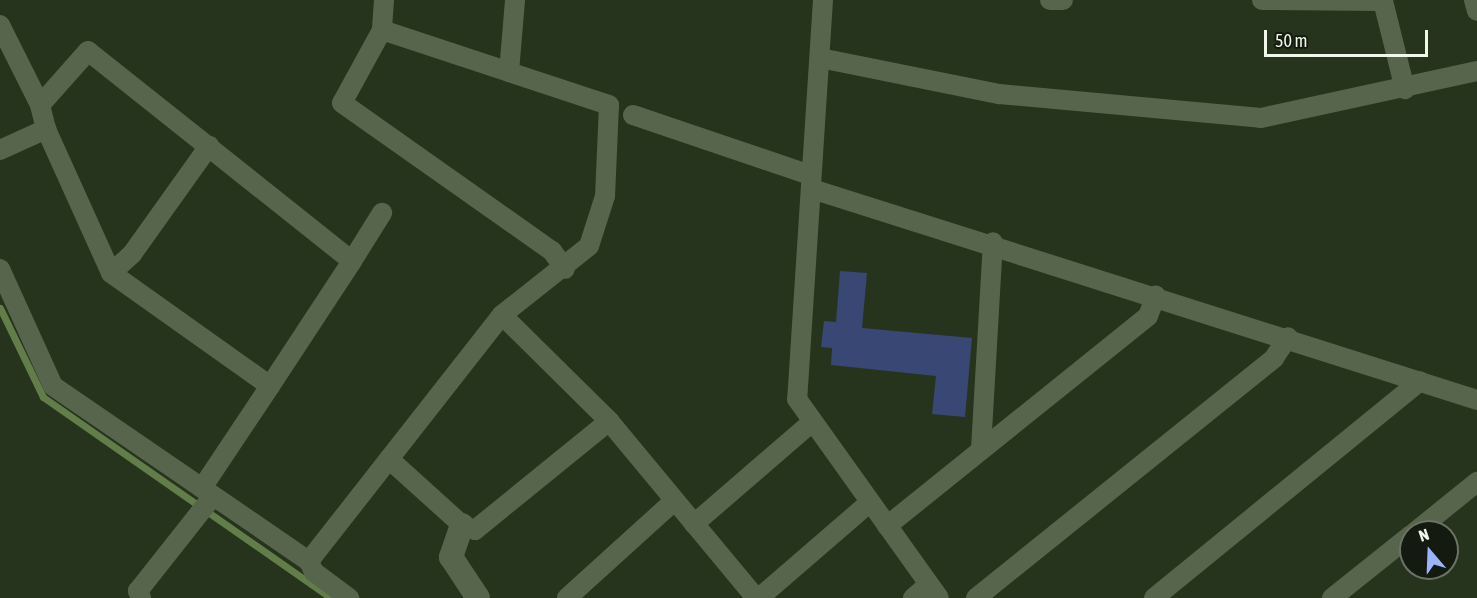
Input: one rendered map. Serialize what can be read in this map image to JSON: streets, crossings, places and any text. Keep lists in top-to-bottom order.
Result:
{
  "scale_bar": "50 m",
  "north": "top"
}
